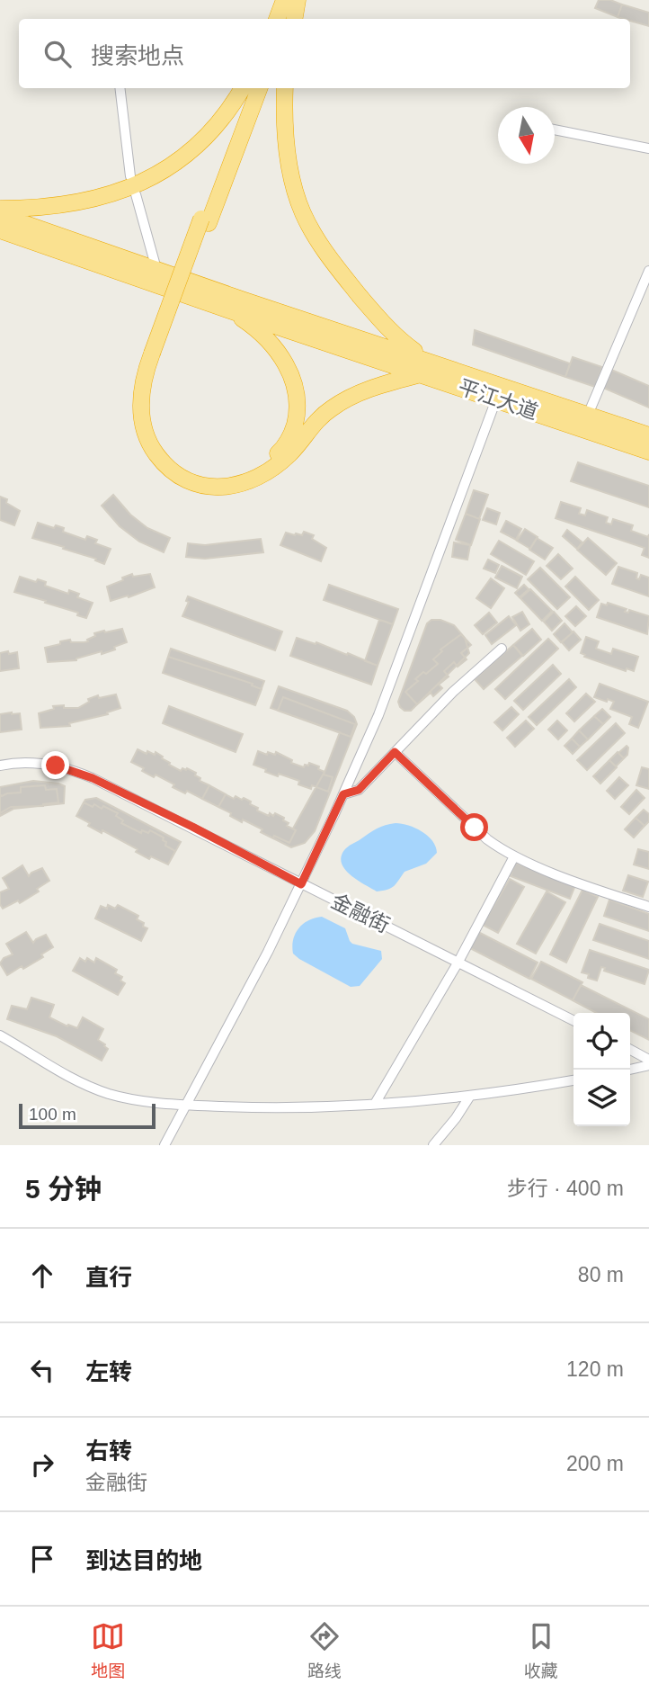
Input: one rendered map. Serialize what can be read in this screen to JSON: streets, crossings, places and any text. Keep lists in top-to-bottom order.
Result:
{
  "streets": {
    "highway": ["平江大道"],
    "street": ["金融街"]
  },
  "scale_bar": "100 m",
  "north": "bottom",
  "page": {
    "search": "搜索地点",
    "scale": "100 m",
    "heading": ["5 分钟", "步行 · 400 m"],
    "list": [
      ["直行", "80 m"],
      ["左转", "120 m"],
      ["右转", "金融街", "200 m"],
      "到达目的地"
    ],
    "nav": ["地图", "路线", "收藏"]
  }
}
